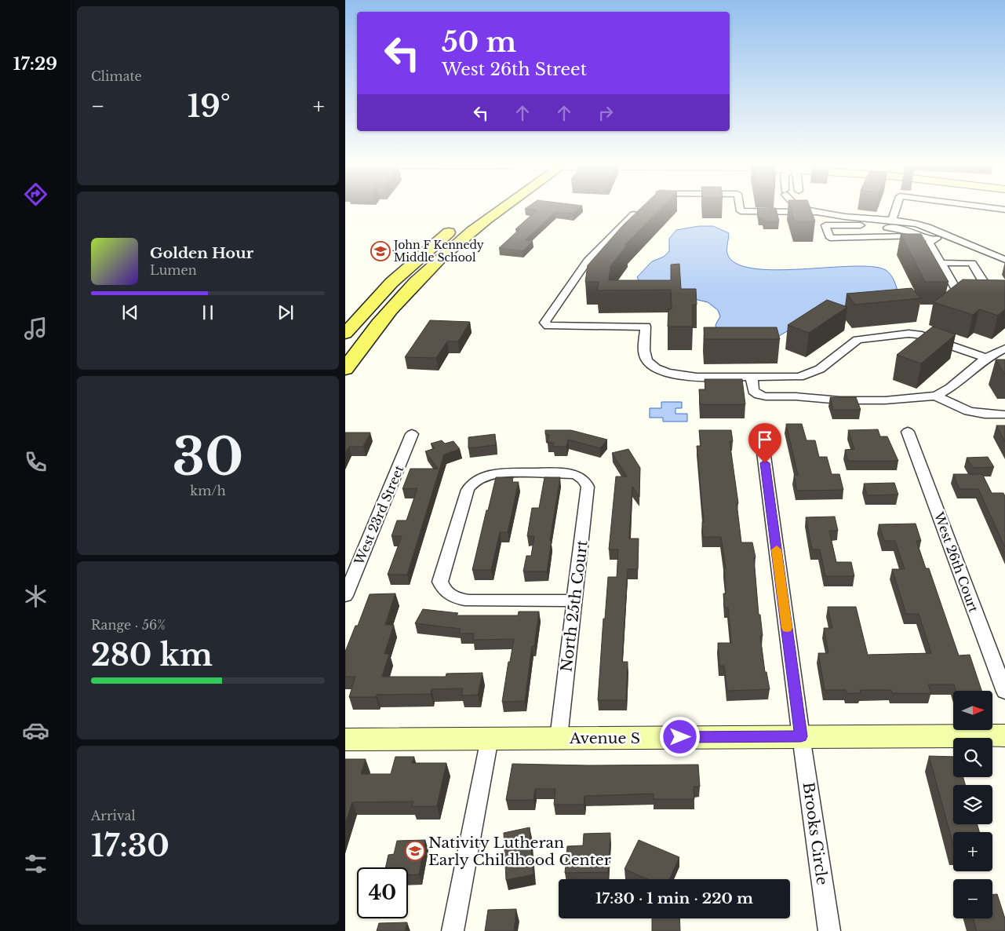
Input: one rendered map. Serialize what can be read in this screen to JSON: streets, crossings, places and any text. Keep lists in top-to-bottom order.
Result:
{
  "streets": {
    "street": [
      "West 23rd Street",
      "West 26th Court",
      "North 25th Court",
      "Avenue S",
      "Brooks Circle"
    ]
  },
  "crossings": [
    ["North 25th Court", "Avenue S"],
    ["Avenue S", "Brooks Circle"]
  ],
  "places": {
    "school or university": ["John F Kennedy Middle School", "Nativity Lutheran Early Childhood Center"]
  },
  "north": "right",
  "page": {
    "tabs": "17:29",
    "tile": [
      "Climate",
      ["30", "km/h"],
      ["Range · 56%", "280 km"],
      ["Arrival", "17:30"]
    ],
    "turn": ["50 m", "West 26th Street"],
    "heat": ["−", "19°", "+"],
    "song": ["Golden Hour", "Lumen"],
    "map_buttons": ["+", "−"],
    "limit": "40",
    "trip": "17:30 · 1 min · 220 m"
  }
}
